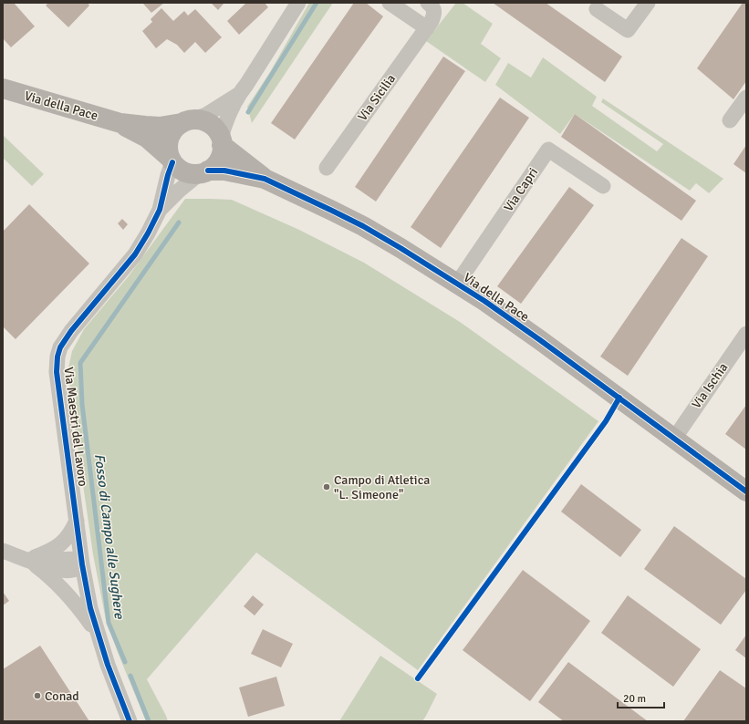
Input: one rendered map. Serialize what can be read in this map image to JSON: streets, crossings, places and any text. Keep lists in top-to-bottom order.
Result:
{
  "streets": {
    "street": [
      "Via Sicilia",
      "Via della Pace",
      "Via Capri",
      "Via Ischia",
      "Via Maestri del Lavoro"
    ]
  },
  "crossings": [
    ["Via della Pace", "Via Capri"],
    ["Via della Pace", "Via Ischia"],
    ["Via della Pace", "Via Maestri del Lavoro"]
  ],
  "water": ["Fosso di Campo alle Sughere"],
  "places": ["Campo di Atletica \"L. Simeone\"", "Conad"],
  "scale_bar": "20 m"
}
